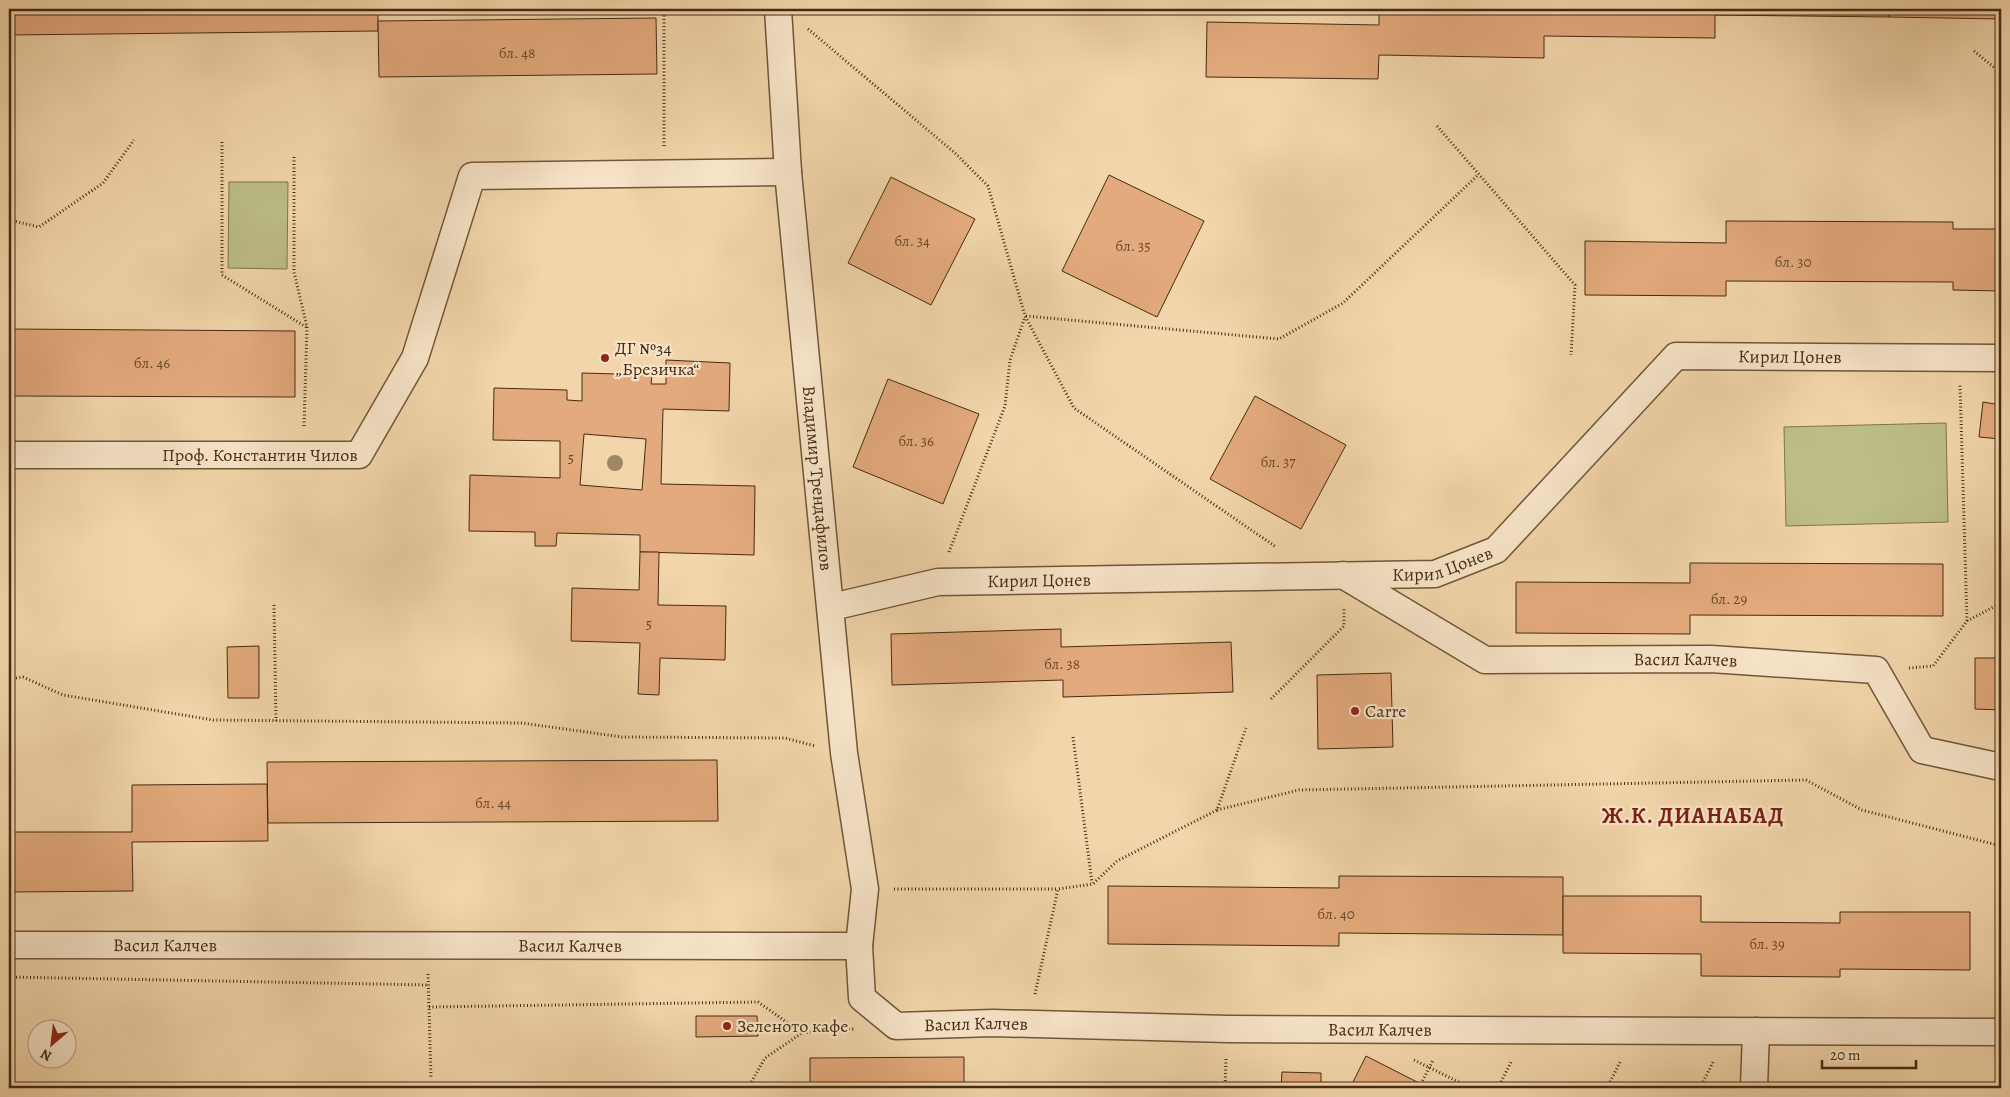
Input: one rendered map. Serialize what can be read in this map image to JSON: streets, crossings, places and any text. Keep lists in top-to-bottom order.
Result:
{
  "streets": {
    "street": [
      "Кирил Цонев",
      "Проф. Константин Чилов",
      "Владимир Трендафилов",
      "Васил Калчев"
    ]
  },
  "crossings": [
    ["Кирил Цонев", "Владимир Трендафилов"],
    ["Кирил Цонев", "Васил Калчев"],
    ["Владимир Трендафилов", "Васил Калчев"]
  ],
  "districts": ["Ж.К. ДИАНАБАД"],
  "places": ["ДГ №34 „Брезичка“", "Carre", "Зеленото кафе"],
  "house_numbers": [
    "бл. 48",
    "бл. 34",
    "бл. 35",
    "бл. 30",
    "бл. 46",
    "бл. 36",
    "5",
    "бл. 37",
    "бл. 29",
    "5",
    "бл. 38",
    "бл. 44",
    "бл. 40",
    "бл. 39"
  ],
  "scale_bar": "20 m",
  "north": "bottom left"
}
